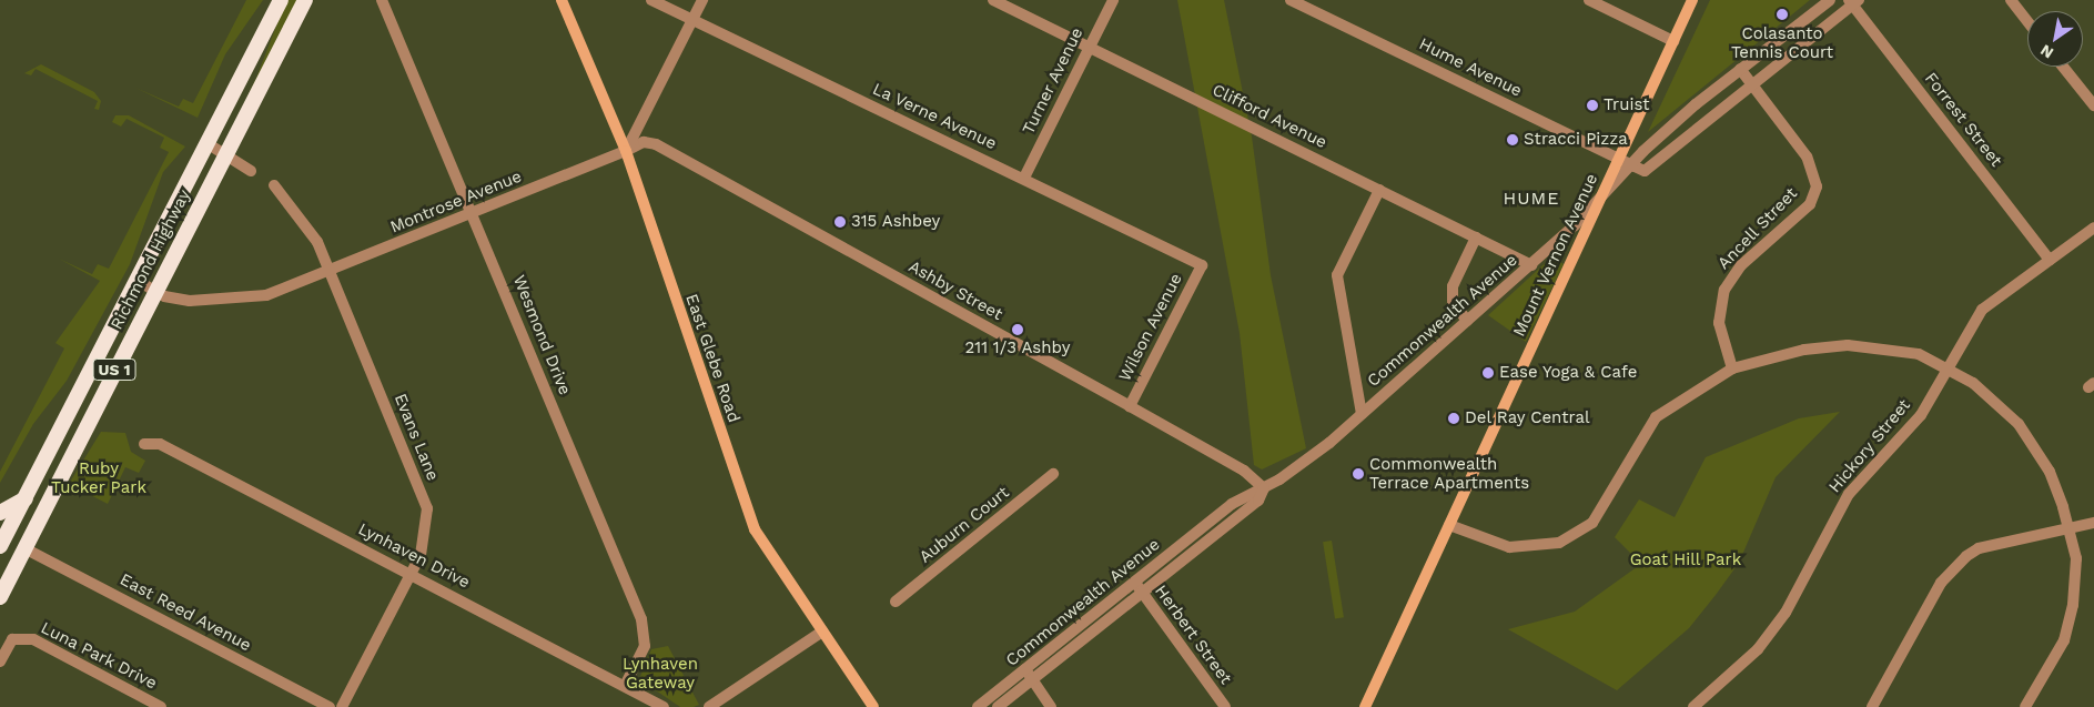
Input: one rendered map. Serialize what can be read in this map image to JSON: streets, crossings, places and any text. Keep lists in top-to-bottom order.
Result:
{
  "streets": {
    "highway": ["Richmond Highway", "US 1"],
    "main road": ["Mount Vernon Avenue", "East Glebe Road"],
    "street": [
      "Hume Avenue",
      "Turner Avenue",
      "La Verne Avenue",
      "Clifford Avenue",
      "Forrest Street",
      "Montrose Avenue",
      "Ancell Street",
      "Ashby Street",
      "Commonwealth Avenue",
      "Wilson Avenue",
      "Wesmond Drive",
      "Evans Lane",
      "Hickory Street",
      "Auburn Court",
      "Lynhaven Drive",
      "East Reed Avenue",
      "Herbert Street",
      "Luna Park Drive"
    ]
  },
  "crossings": [
    ["Hume Avenue", "Mount Vernon Avenue"],
    ["Hume Avenue", "Commonwealth Avenue"],
    ["Turner Avenue", "La Verne Avenue"],
    ["Turner Avenue", "Clifford Avenue"],
    ["La Verne Avenue", "Wilson Avenue"],
    ["Clifford Avenue", "Commonwealth Avenue"],
    ["Forrest Street", "Hickory Street"],
    ["Montrose Avenue", "Richmond Highway"],
    ["Montrose Avenue", "Ashby Street"],
    ["Montrose Avenue", "Wesmond Drive"],
    ["Montrose Avenue", "East Glebe Road"],
    ["Montrose Avenue", "Evans Lane"],
    ["Ancell Street", "Commonwealth Avenue"],
    ["Mount Vernon Avenue", "Commonwealth Avenue"],
    ["Richmond Highway", "East Reed Avenue"],
    ["Ashby Street", "Commonwealth Avenue"],
    ["Ashby Street", "Wilson Avenue"],
    ["Ashby Street", "East Glebe Road"],
    ["Commonwealth Avenue", "Herbert Street"],
    ["Wesmond Drive", "Lynhaven Drive"],
    ["Evans Lane", "Lynhaven Drive"]
  ],
  "districts": ["HUME"],
  "parks": ["Ruby Tucker Park", "Goat Hill Park", "Lynhaven Gateway"],
  "places": [
    "Colasanto Tennis Court",
    "Truist",
    "Stracci Pizza",
    "315 Ashbey",
    "211 1/3 Ashby",
    "Ease Yoga & Cafe",
    "Del Ray Central",
    "Commonwealth Terrace Apartments"
  ],
  "north": "bottom left"
}
